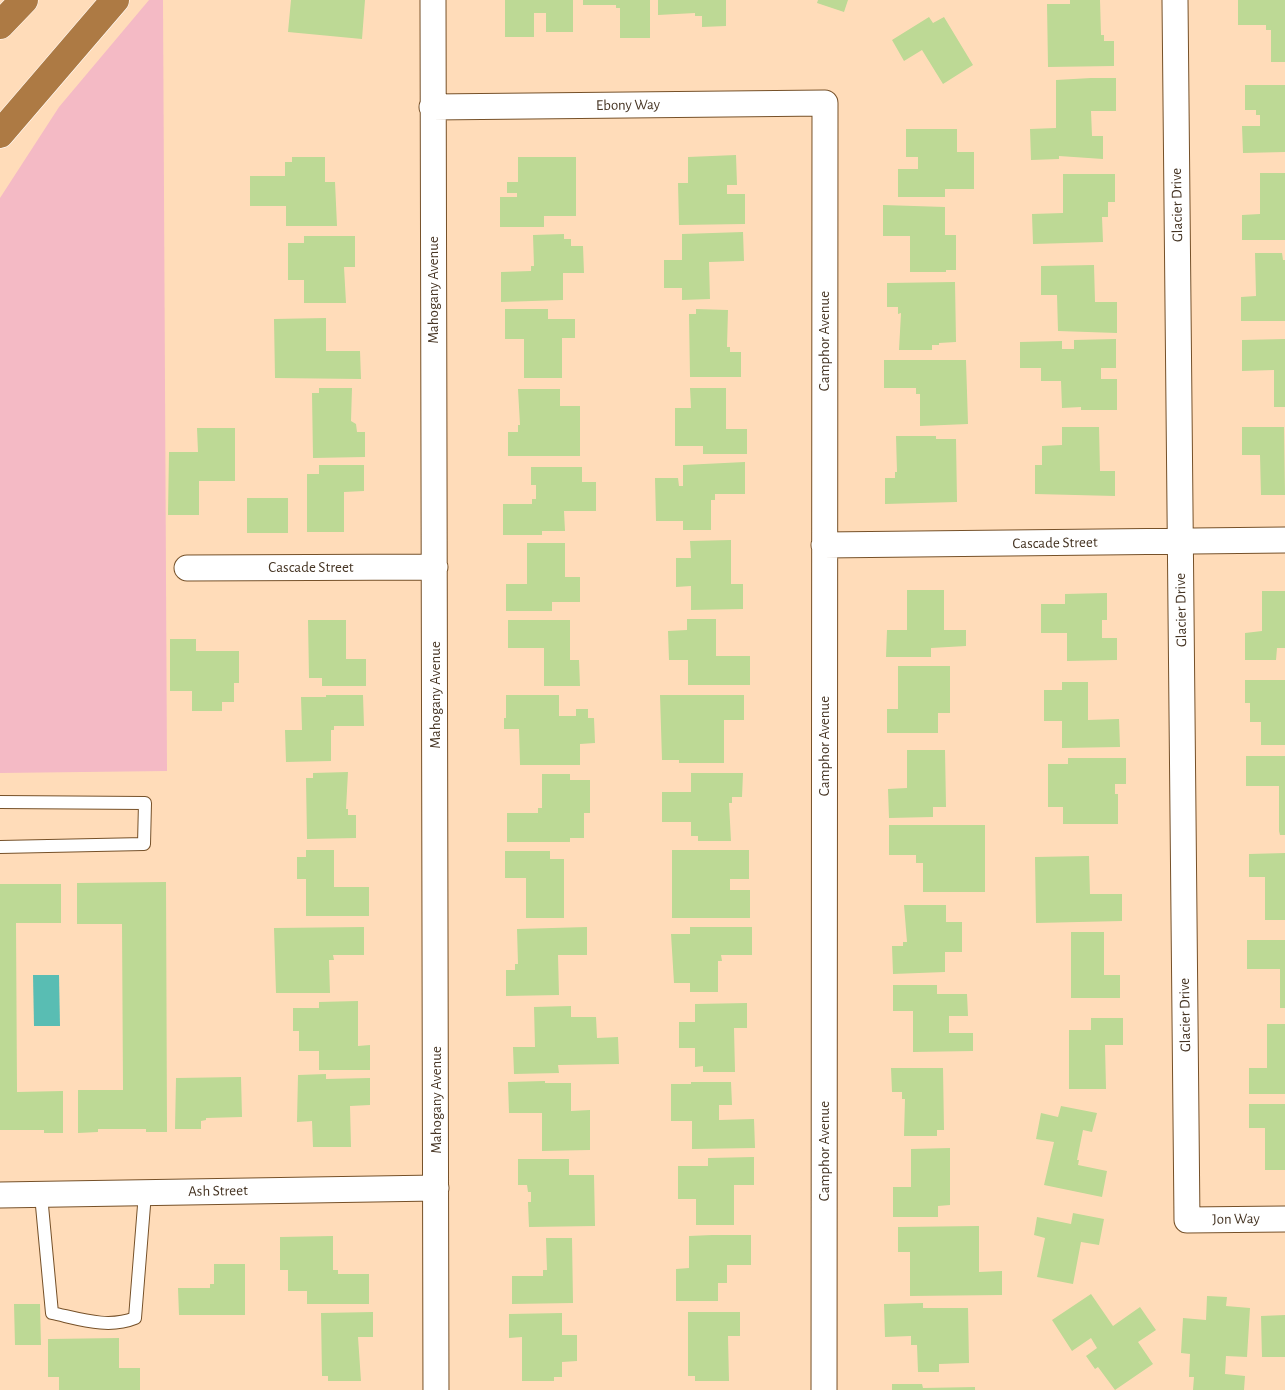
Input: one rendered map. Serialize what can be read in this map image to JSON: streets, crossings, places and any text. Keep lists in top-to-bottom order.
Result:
{
  "streets": {
    "street": [
      "Ebony Way",
      "Glacier Drive",
      "Mahogany Avenue",
      "Camphor Avenue",
      "Cascade Street",
      "Ash Street",
      "Jon Way"
    ]
  },
  "crossings": [
    ["Ebony Way", "Mahogany Avenue"],
    ["Ebony Way", "Camphor Avenue"],
    ["Glacier Drive", "Cascade Street"],
    ["Glacier Drive", "Jon Way"],
    ["Mahogany Avenue", "Cascade Street"],
    ["Mahogany Avenue", "Ash Street"],
    ["Camphor Avenue", "Cascade Street"]
  ]
}
